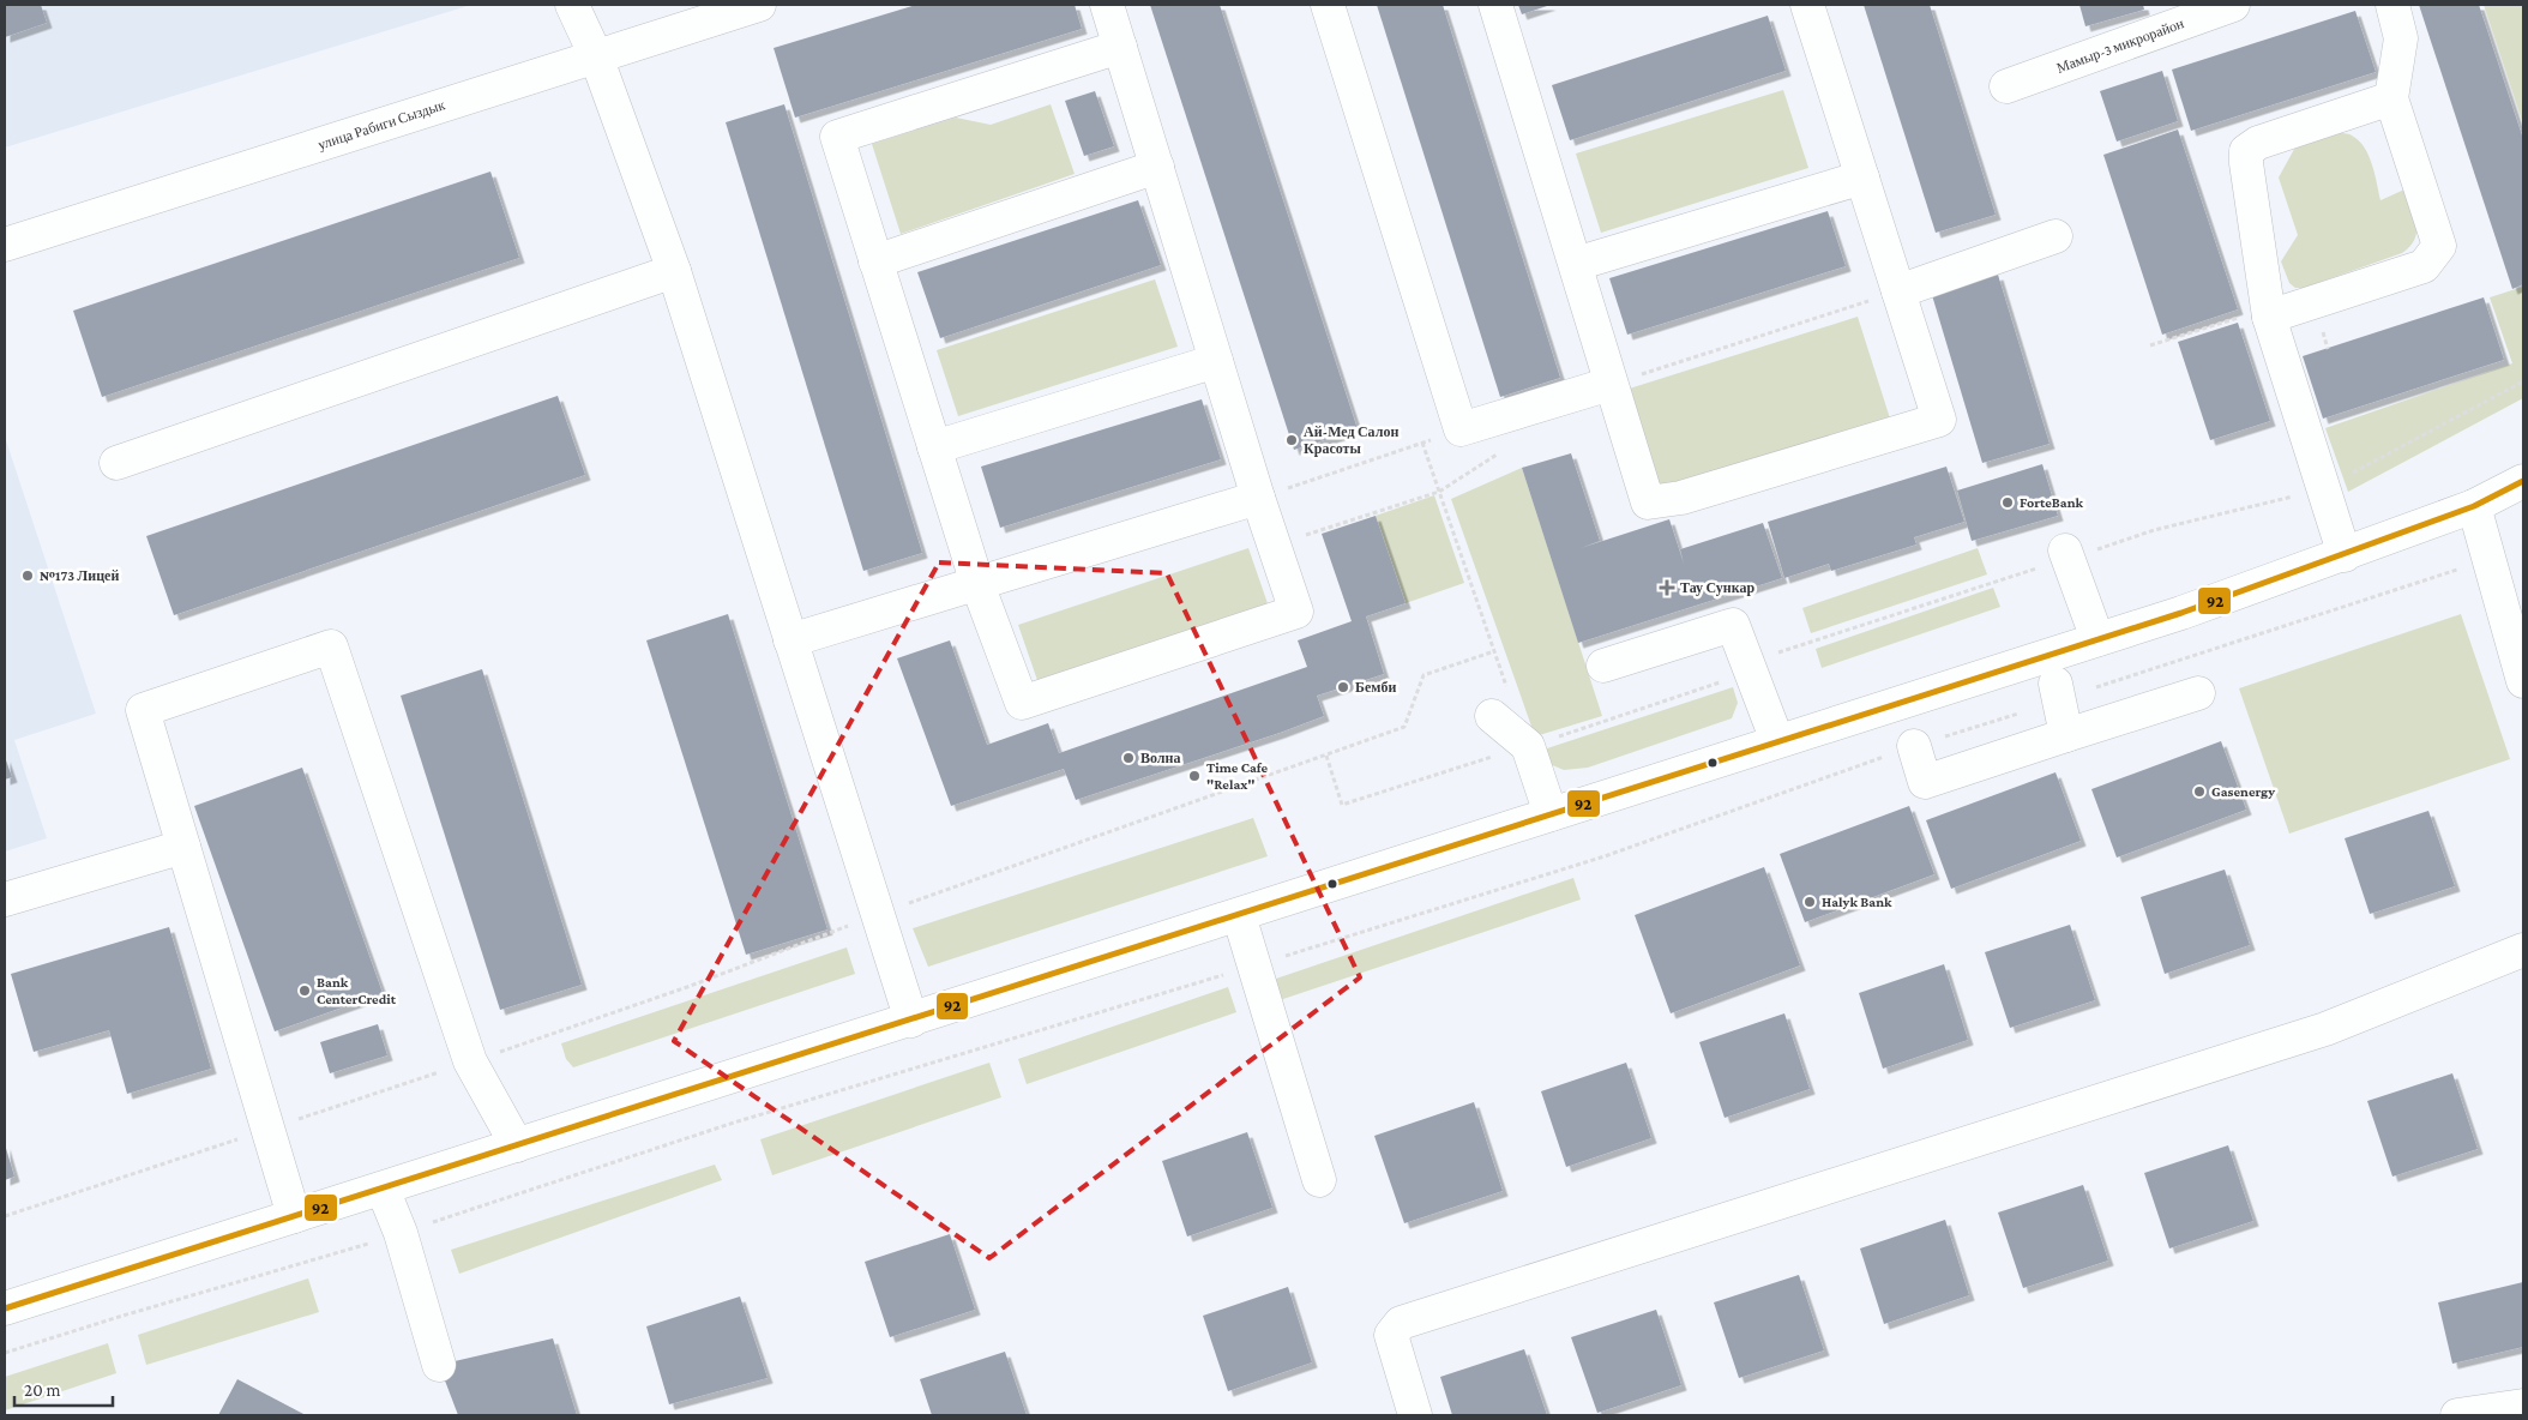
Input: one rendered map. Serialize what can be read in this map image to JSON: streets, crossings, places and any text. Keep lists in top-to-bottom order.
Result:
{
  "streets": {
    "street": ["Мамыр-3 микрорайон", "улица Рабиги Сыздык"]
  },
  "places": {
    "other": [
      "Ай-Мед Салон Красоты",
      "ForteBank",
      "№173 Лицей",
      "Бемби",
      "Волна",
      "Time Cafe \"Relax\"",
      "Gasenergy",
      "Halyk Bank",
      "Bank CenterCredit"
    ],
    "health": ["Тау Сункар"]
  },
  "lines": ["transit line 92"],
  "scale_bar": "20 m"
}
